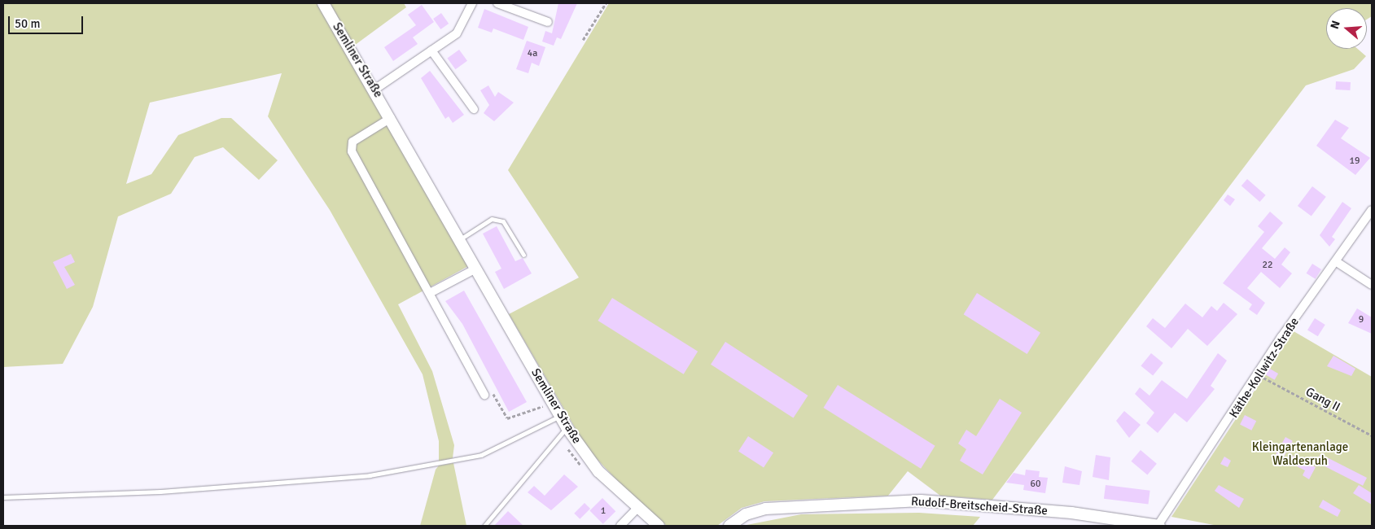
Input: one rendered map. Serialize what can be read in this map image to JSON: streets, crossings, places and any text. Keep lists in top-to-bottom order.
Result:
{
  "streets": {
    "street": ["Semliner Straße", "Käthe-Kollwitz-Straße", "Rudolf-Breitscheid-Straße"],
    "path": ["Gang II"]
  },
  "crossings": [
    ["Käthe-Kollwitz-Straße", "Rudolf-Breitscheid-Straße"]
  ],
  "parks": ["Kleingartenanlage Waldesruh"],
  "house_numbers": [
    "4a",
    "19",
    "22",
    "9",
    "60",
    "1"
  ],
  "scale_bar": "50 m",
  "north": "left"
}
